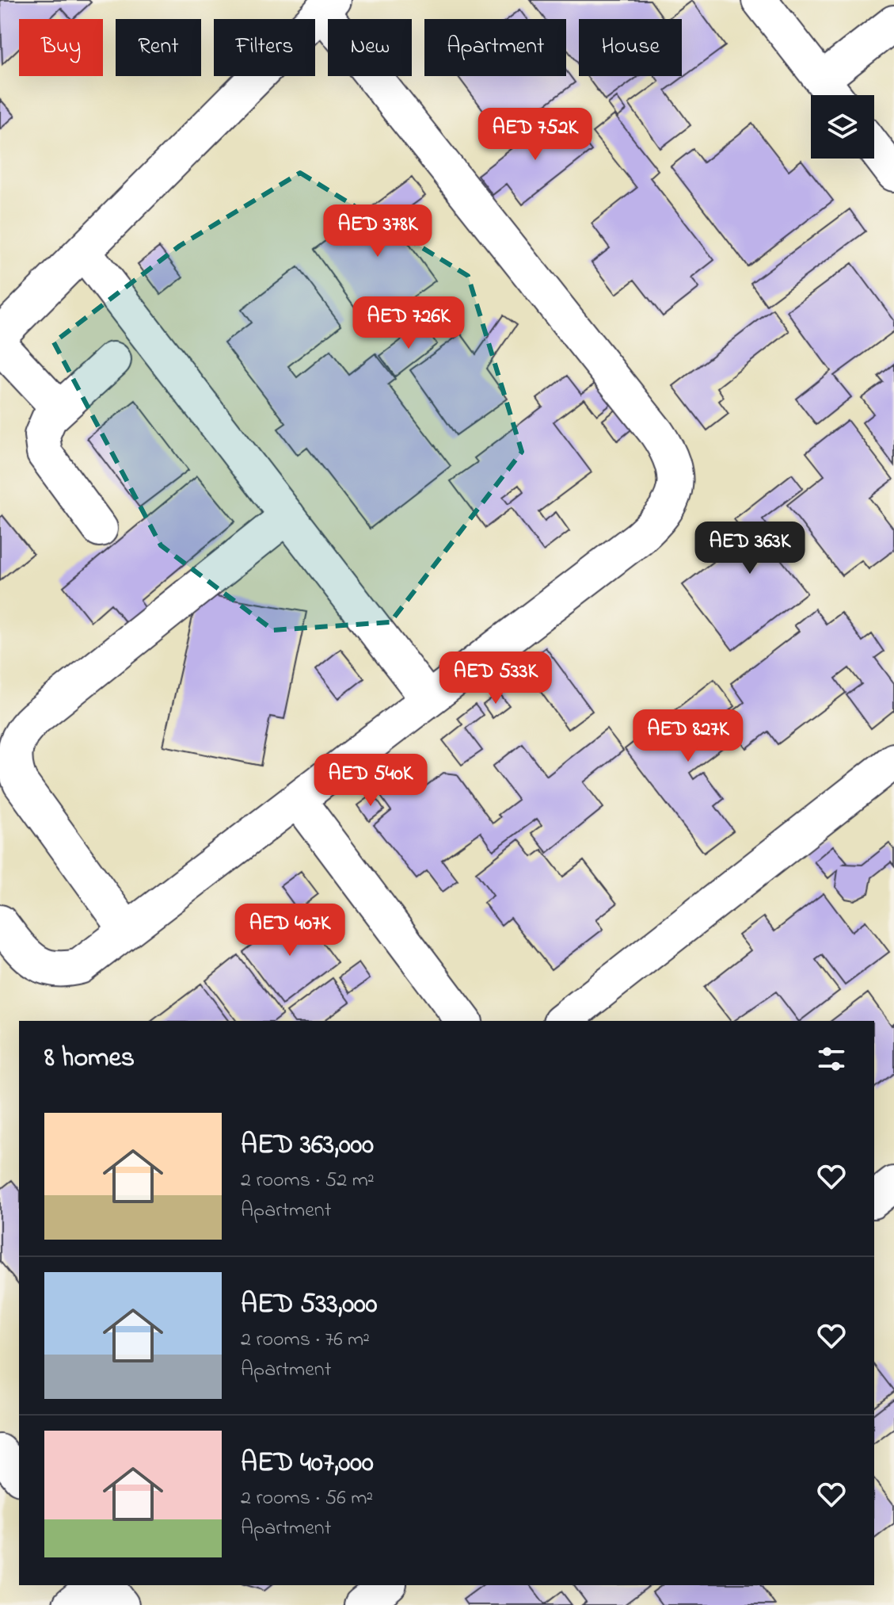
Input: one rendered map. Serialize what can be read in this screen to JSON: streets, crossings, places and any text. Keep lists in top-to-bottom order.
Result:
{
  "page": {
    "chip": [
      "Buy",
      "Rent",
      "Filters",
      "New",
      "Apartment",
      "House"
    ],
    "price": [
      "AED 752K",
      "AED 378K",
      "AED 726K",
      "AED 363K",
      "AED 533K",
      "AED 827K",
      "AED 540K",
      "AED 407K"
    ],
    "heading": "8 homes",
    "list": [
      {
        "name": "AED 363,000",
        "note": "2 rooms · 52 m² · Apartment"
      },
      {
        "name": "AED 533,000",
        "note": "2 rooms · 76 m² · Apartment"
      },
      {
        "name": "AED 407,000",
        "note": "2 rooms · 56 m² · Apartment"
      }
    ]
  }
}
